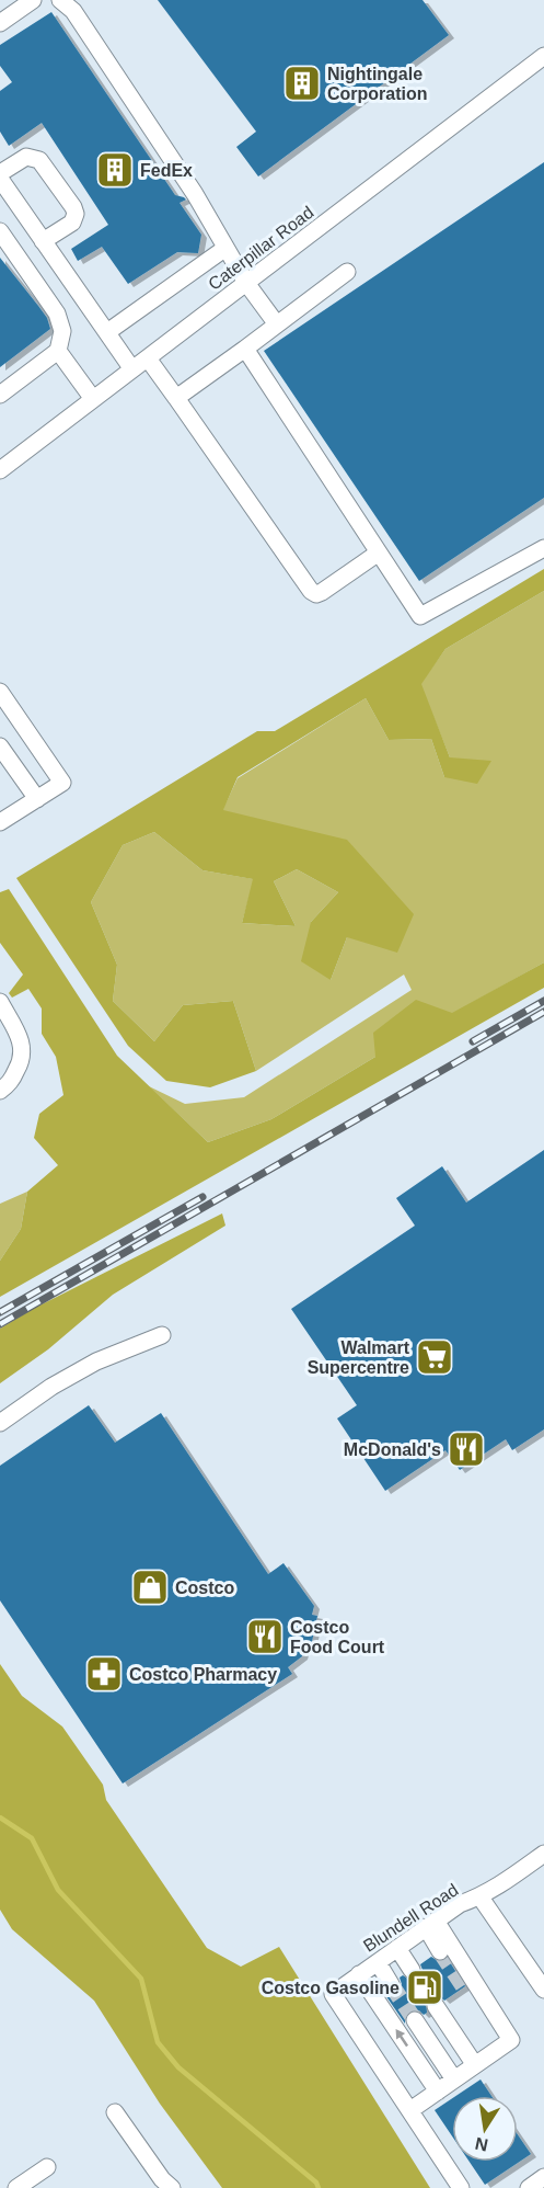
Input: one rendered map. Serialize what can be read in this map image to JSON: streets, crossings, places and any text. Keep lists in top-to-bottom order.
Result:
{
  "streets": {
    "street": ["Caterpillar Road", "Blundell Road"]
  },
  "places": {
    "building": ["Nightingale Corporation", "FedEx"],
    "supermarket": ["Walmart Supercentre"],
    "restaurant": ["McDonald's", "Costco Food Court"],
    "shop": ["Costco"],
    "pharmacy": ["Costco Pharmacy"],
    "fuel station": ["Costco Gasoline"]
  },
  "north": "bottom"
}
